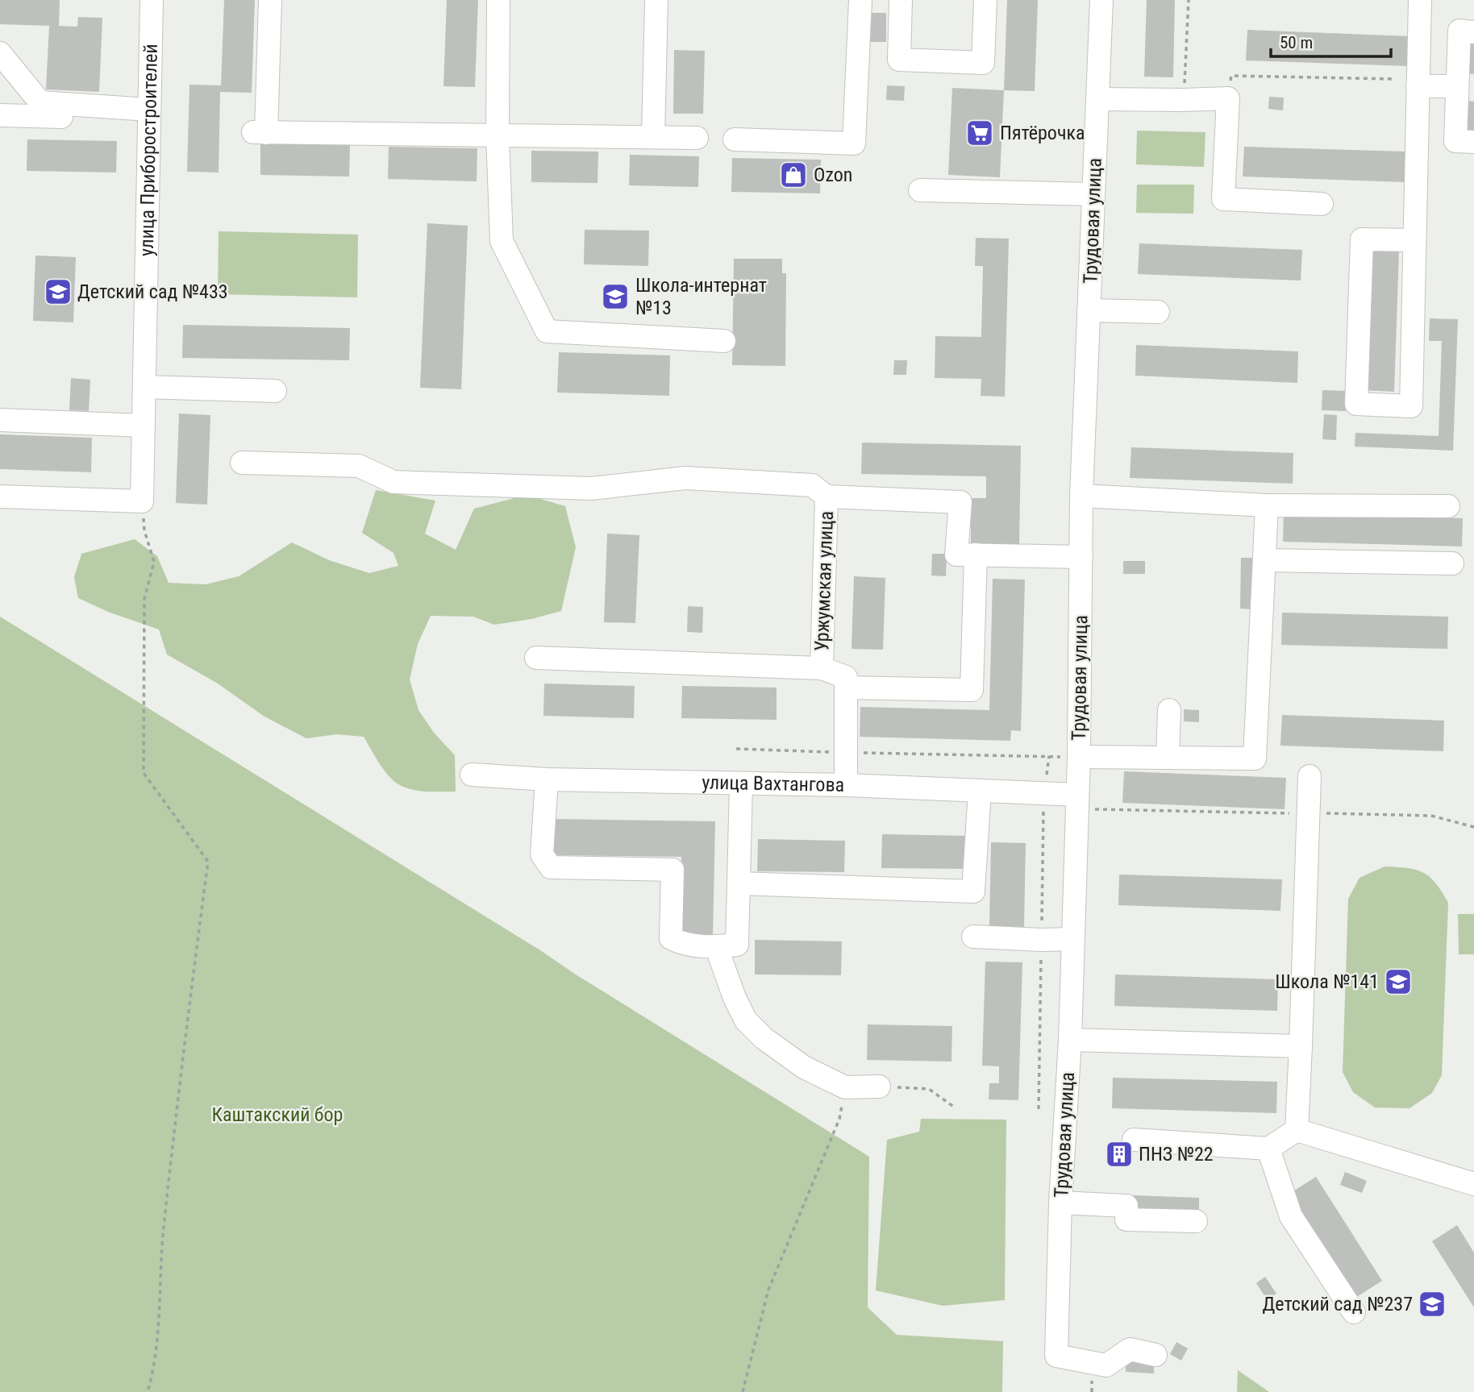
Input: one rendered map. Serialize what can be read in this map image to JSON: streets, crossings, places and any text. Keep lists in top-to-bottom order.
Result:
{
  "streets": {
    "street": [
      "улица Приборостроителей",
      "Трудовая улица",
      "Уржумская улица",
      "улица Вахтангова"
    ]
  },
  "crossings": [
    ["Трудовая улица", "улица Вахтангова"]
  ],
  "parks": ["Каштакский бор"],
  "places": {
    "supermarket": ["Пятёрочка"],
    "shop": ["Ozon"],
    "school or university": [
      "Детский сад №433",
      "Школа-интернат №13",
      "Школа №141",
      "Детский сад №237"
    ],
    "building": ["ПНЗ №22"]
  },
  "scale_bar": "50 m"
}
